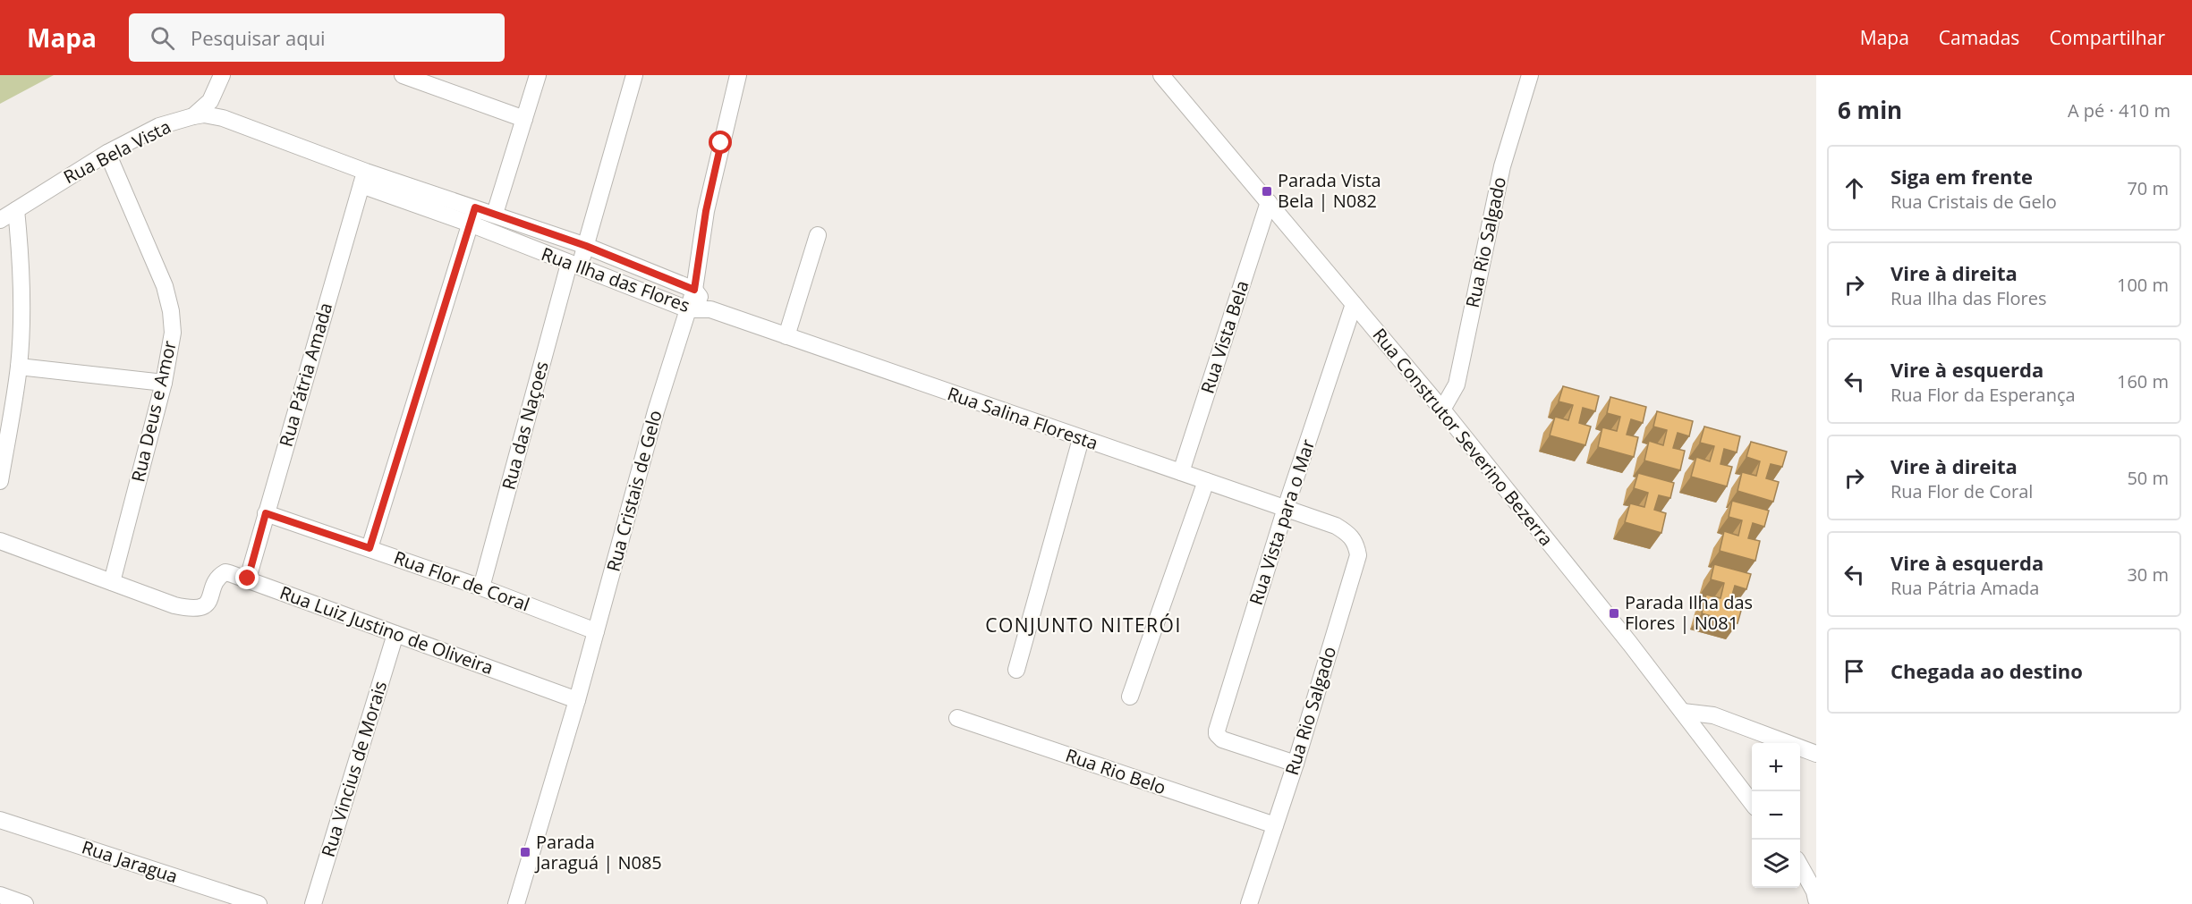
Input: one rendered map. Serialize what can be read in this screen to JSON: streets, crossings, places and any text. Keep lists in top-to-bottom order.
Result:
{
  "streets": {
    "street": [
      "Rua Bela Vista",
      "Rua Rio Salgado",
      "Rua Ilha das Flores",
      "Rua Vista Bela",
      "Rua Pátria Amada",
      "Rua Deus e Amor",
      "Rua Salina Floresta",
      "Rua das Naçoes",
      "Rua Construtor Severino Bezerra",
      "Rua Cristais de Gelo",
      "Rua Vista para o Mar",
      "Rua Flor de Coral",
      "Rua Luiz Justino de Oliveira",
      "Rua Vincius de Morais",
      "Rua Rio Belo",
      "Rua Jaragua"
    ]
  },
  "crossings": [
    ["Rua Bela Vista", "Rua Ilha das Flores"],
    ["Rua Bela Vista", "Rua Deus e Amor"],
    ["Rua Rio Salgado", "Rua Salina Floresta"],
    ["Rua Rio Salgado", "Rua Construtor Severino Bezerra"],
    ["Rua Rio Salgado", "Rua Vista para o Mar"],
    ["Rua Rio Salgado", "Rua Rio Belo"],
    ["Rua Ilha das Flores", "Rua Pátria Amada"],
    ["Rua Ilha das Flores", "Rua Salina Floresta"],
    ["Rua Ilha das Flores", "Rua das Naçoes"],
    ["Rua Ilha das Flores", "Rua Cristais de Gelo"],
    ["Rua Vista Bela", "Rua Salina Floresta"],
    ["Rua Vista Bela", "Rua Construtor Severino Bezerra"],
    ["Rua Pátria Amada", "Rua Flor de Coral"],
    ["Rua Pátria Amada", "Rua Luiz Justino de Oliveira"],
    ["Rua Deus e Amor", "Rua Luiz Justino de Oliveira"],
    ["Rua Salina Floresta", "Rua Vista para o Mar"],
    ["Rua das Naçoes", "Rua Flor de Coral"],
    ["Rua Construtor Severino Bezerra", "Rua Vista para o Mar"],
    ["Rua Cristais de Gelo", "Rua Flor de Coral"],
    ["Rua Cristais de Gelo", "Rua Luiz Justino de Oliveira"],
    ["Rua Luiz Justino de Oliveira", "Rua Vincius de Morais"]
  ],
  "districts": ["CONJUNTO NITERÓI"],
  "places": {
    "transit": ["Parada Vista Bela | N082", "Parada Ilha das Flores | N081", "Parada Jaraguá | N085"]
  },
  "page": {
    "header": "Mapa",
    "search": "Pesquisar aqui",
    "nav": ["Mapa", "Camadas", "Compartilhar"],
    "heading": ["6 min", "A pé · 410 m"],
    "list": [
      ["Siga em frente", "Rua Cristais de Gelo", "70 m"],
      ["Vire à direita", "Rua Ilha das Flores", "100 m"],
      ["Vire à esquerda", "Rua Flor da Esperança", "160 m"],
      ["Vire à direita", "Rua Flor de Coral", "50 m"],
      ["Vire à esquerda", "Rua Pátria Amada", "30 m"],
      "Chegada ao destino"
    ],
    "map_buttons": ["+", "−"]
  }
}
